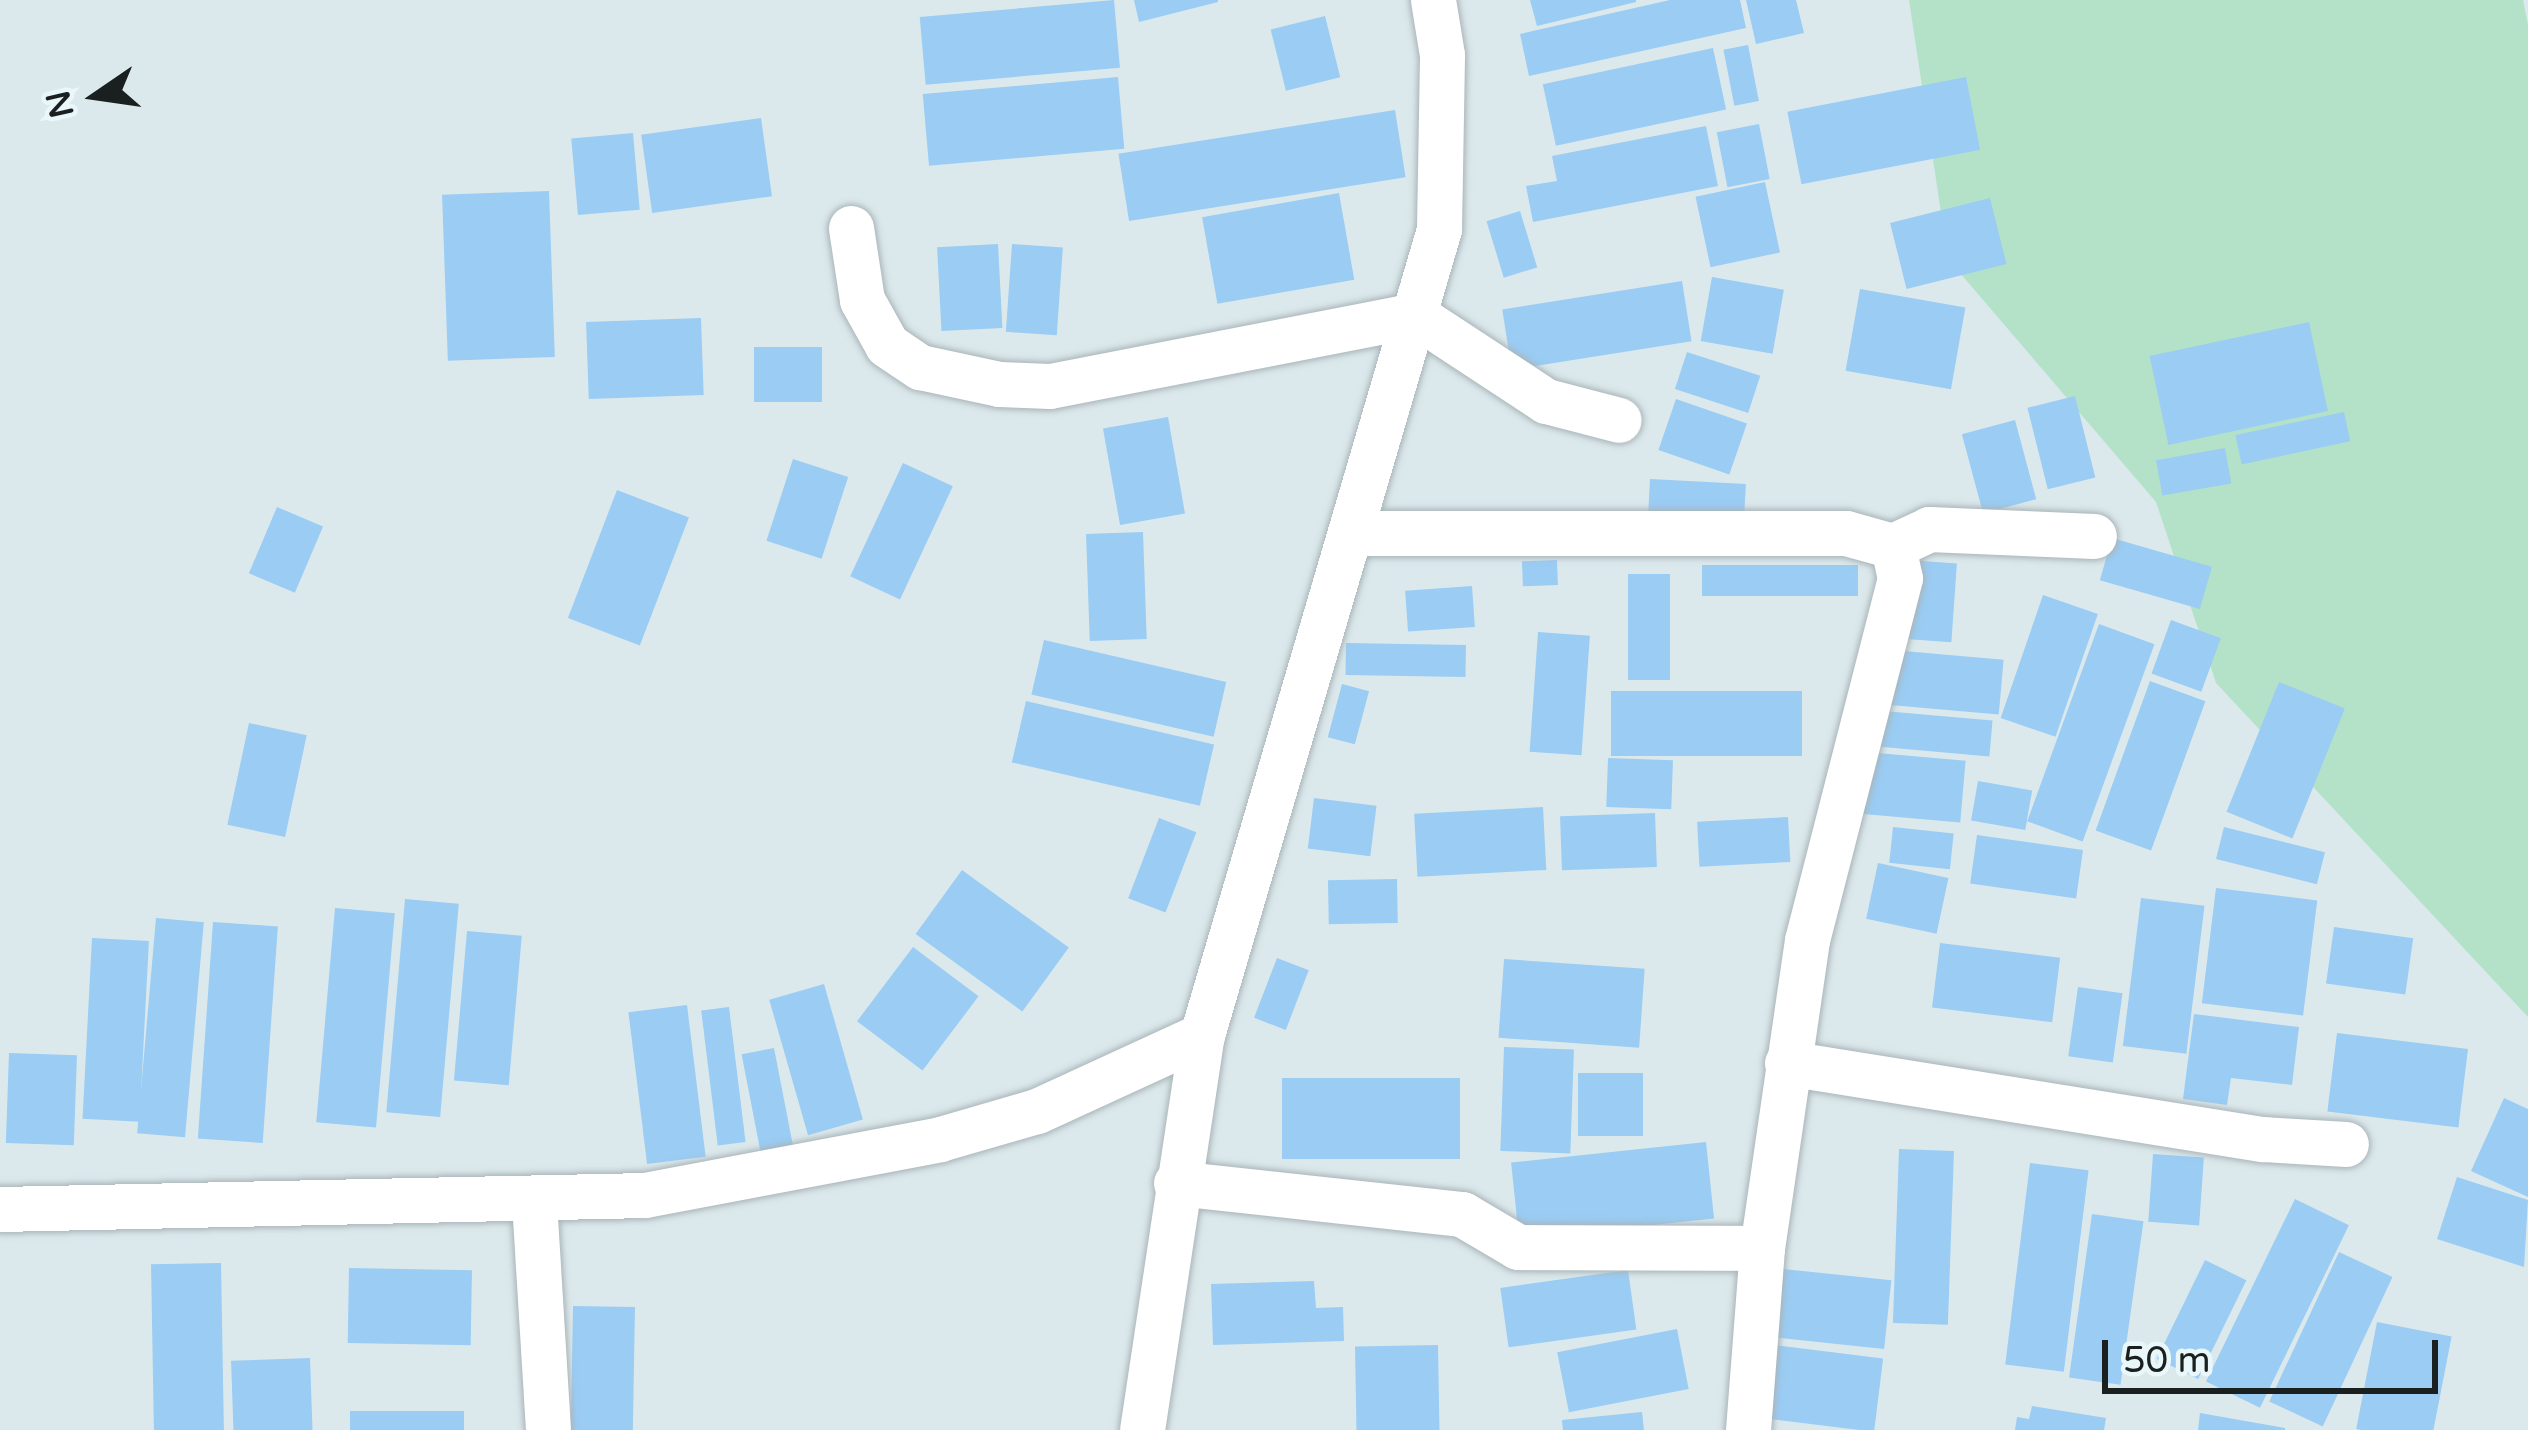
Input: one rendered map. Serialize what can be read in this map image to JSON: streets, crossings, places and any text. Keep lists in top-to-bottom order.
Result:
{
  "scale_bar": "50 m",
  "north": "left"
}
